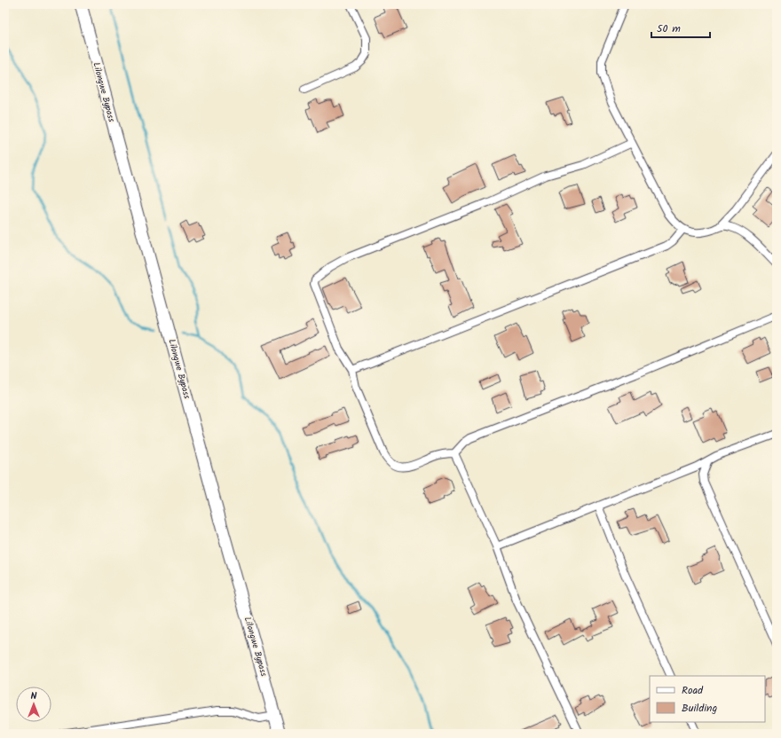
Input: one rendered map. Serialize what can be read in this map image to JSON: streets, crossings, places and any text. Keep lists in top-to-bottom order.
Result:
{
  "streets": {
    "main road": ["Lilongwe Bypass"]
  },
  "legend": ["Road", "Building"],
  "scale_bar": "50 m",
  "north": "top"
}
